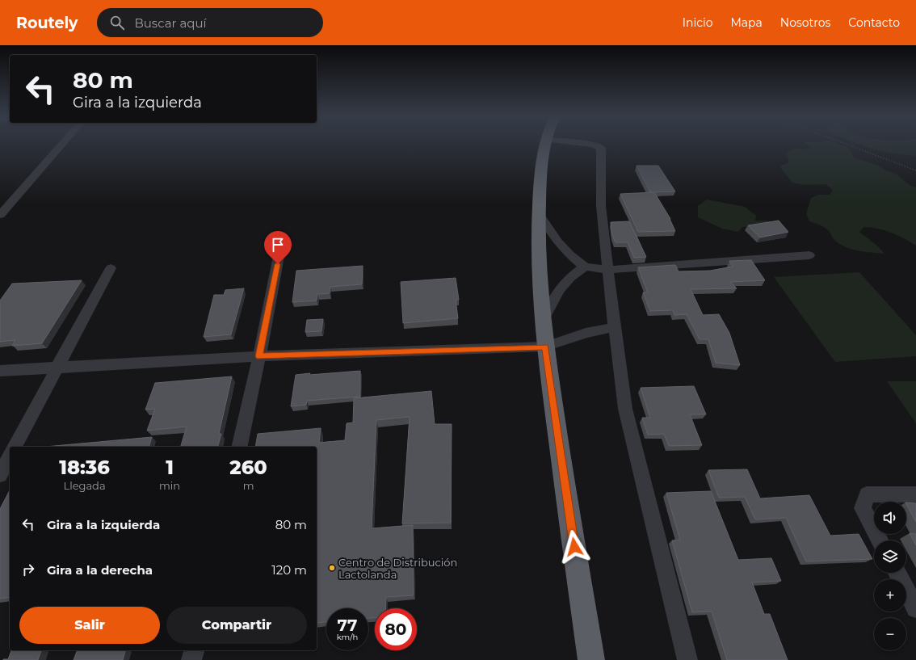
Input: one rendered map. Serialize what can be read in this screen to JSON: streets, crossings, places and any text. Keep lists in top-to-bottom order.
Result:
{
  "places": ["Centro de Distribución Lactolanda"],
  "page": {
    "header": "Routely",
    "search": "Buscar aquí",
    "nav": [
      "Inicio",
      "Mapa",
      "Nosotros",
      "Contacto"
    ],
    "turn": ["80 m", "Gira a la izquierda"],
    "eta": [
      "18:36",
      "Llegada",
      "1",
      "min",
      "260",
      "m"
    ],
    "map_buttons": ["+", "−"],
    "list": [
      {
        "name": "Gira a la izquierda",
        "value": "80 m"
      },
      {
        "name": "Gira a la derecha",
        "value": "120 m"
      }
    ],
    "buttons": ["Salir", "Compartir"],
    "speed": "77 km/h",
    "limit": "80"
  }
}
